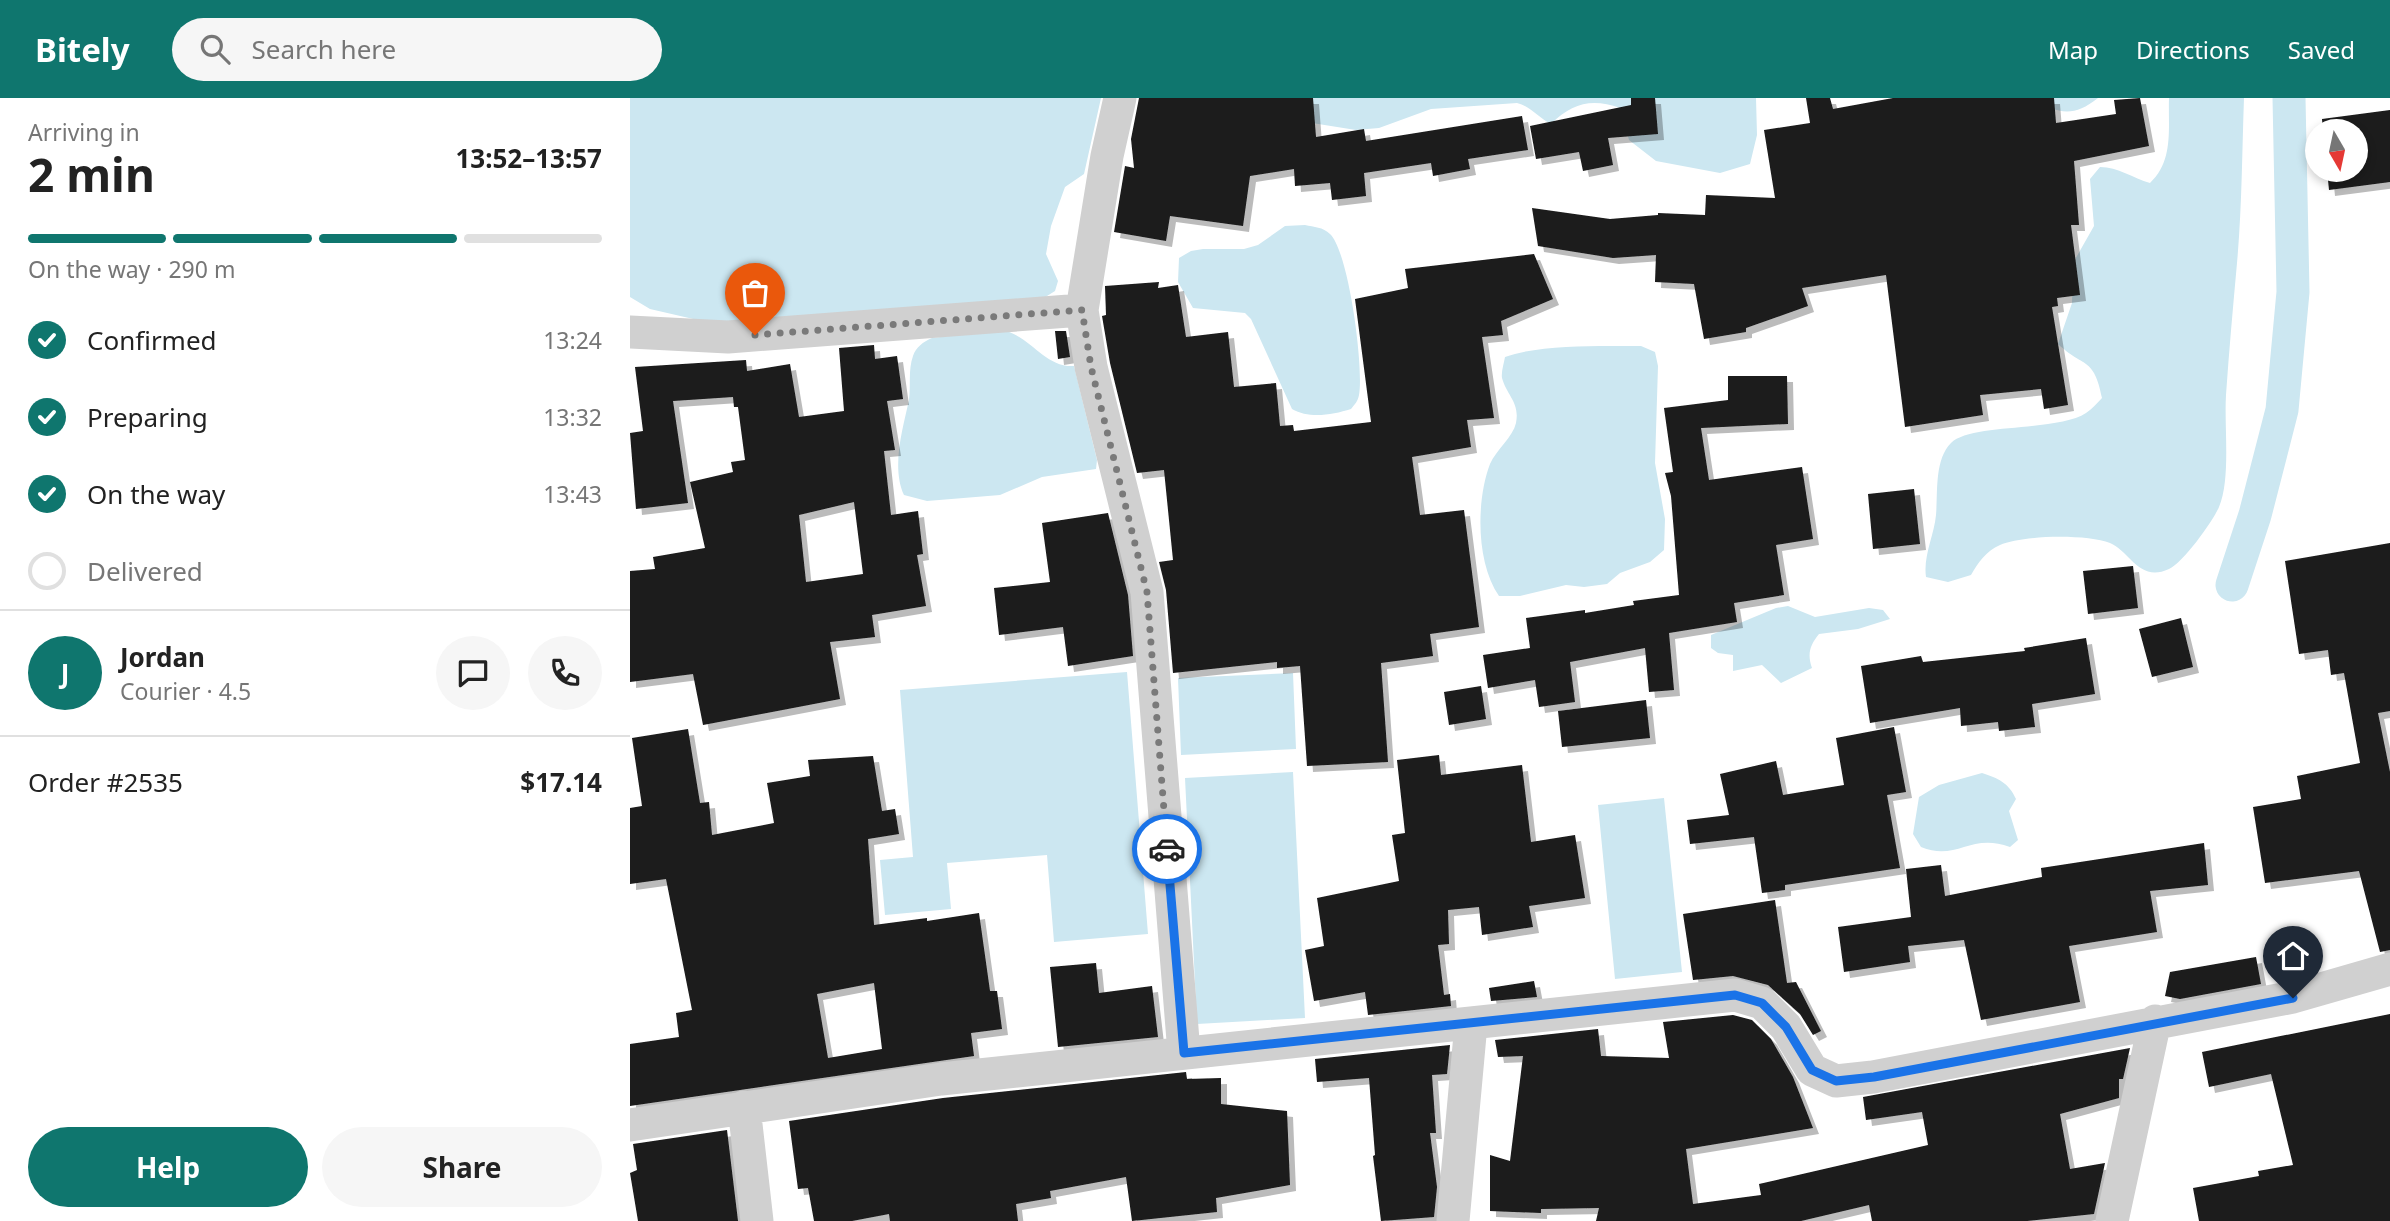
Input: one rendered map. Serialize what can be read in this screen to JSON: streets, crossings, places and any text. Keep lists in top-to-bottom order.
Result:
{
  "north": "bottom",
  "page": {
    "header": "Bitely",
    "search": "Search here",
    "nav": ["Map", "Directions", "Saved"],
    "heading": ["2 min", "Arriving in", "13:52–13:57"],
    "panel": [
      "Jordan",
      "Courier · 4.5",
      "Order #2535",
      "$17.14"
    ],
    "bar": "On the way · 290 m",
    "list": [
      ["Confirmed", "13:24"],
      ["Preparing", "13:32"],
      ["On the way", "13:43"],
      "Delivered"
    ],
    "round": "J",
    "buttons": ["Help", "Share"]
  }
}
